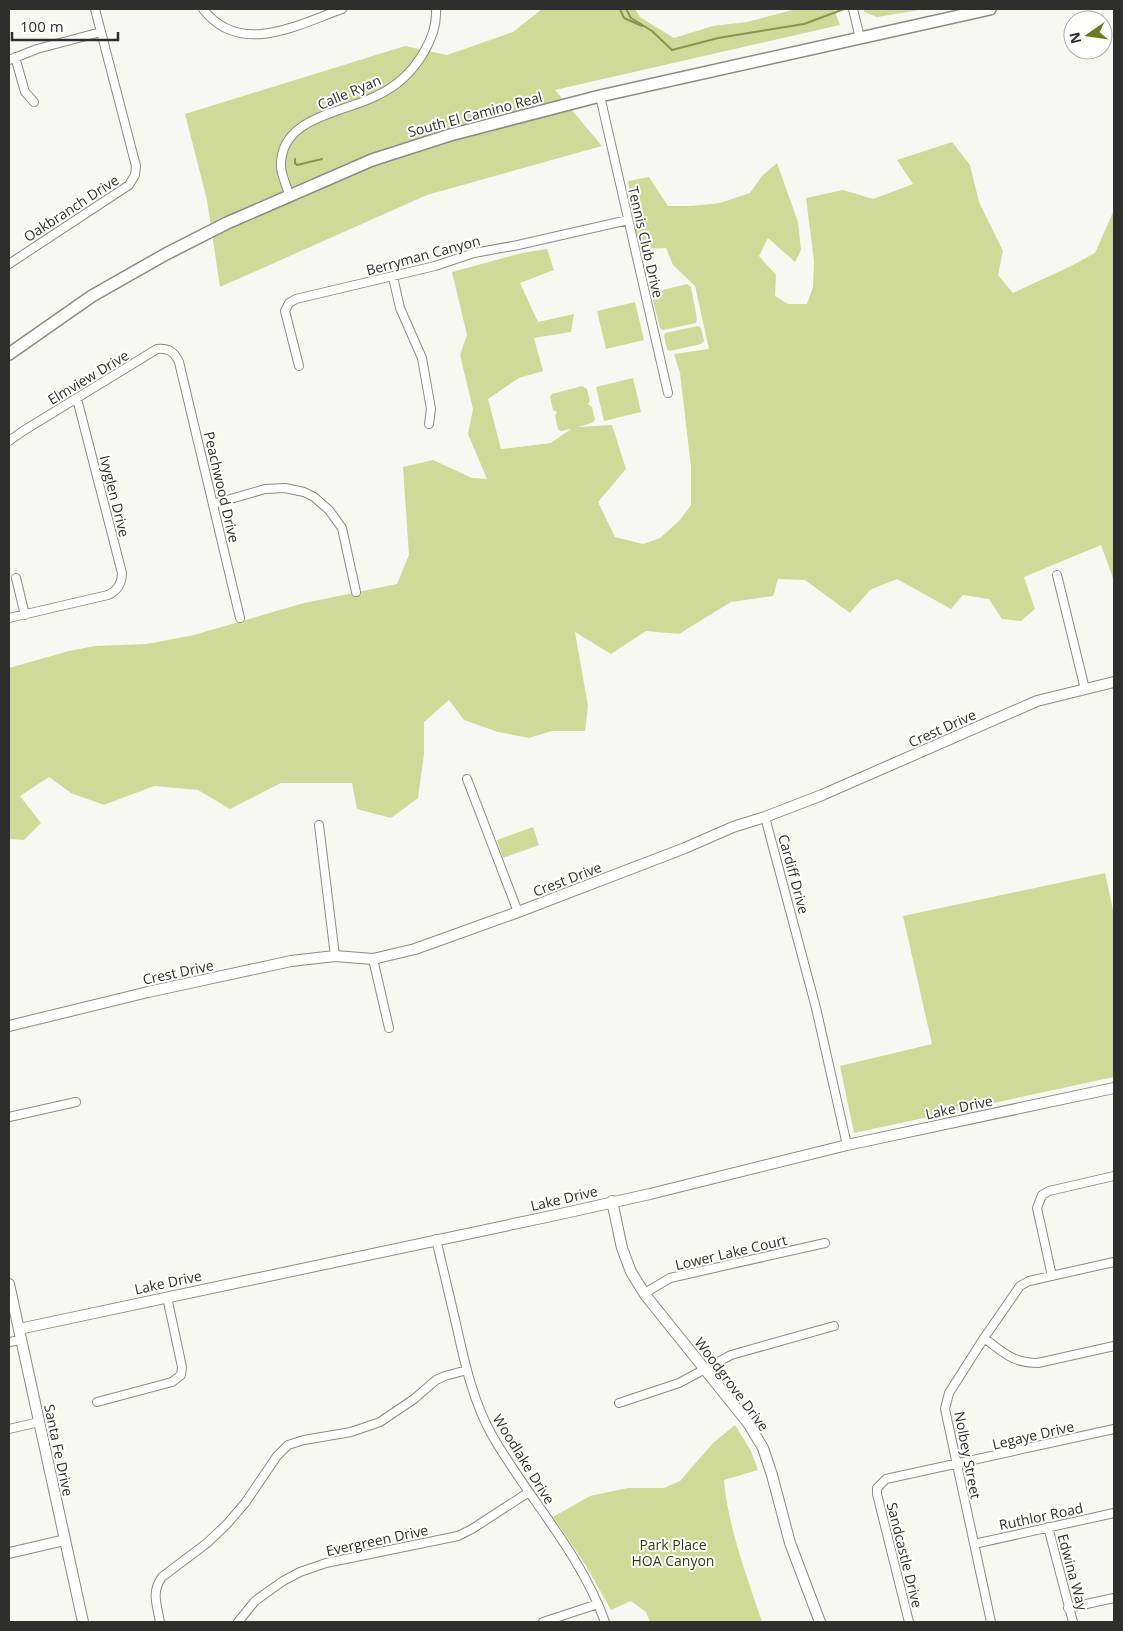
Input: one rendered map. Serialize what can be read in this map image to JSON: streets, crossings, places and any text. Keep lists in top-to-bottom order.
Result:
{
  "streets": {
    "main road": ["South El Camino Real"],
    "street": [
      "Calle Ryan",
      "Oakbranch Drive",
      "Tennis Club Drive",
      "Berryman Canyon",
      "Elmview Drive",
      "Peachwood Drive",
      "Ivyglen Drive",
      "Crest Drive",
      "Cardiff Drive",
      "Lake Drive",
      "Lower Lake Court",
      "Woodgrove Drive",
      "Legaye Drive",
      "Santa Fe Drive",
      "Nolbey Street",
      "Woodlake Drive",
      "Ruthlor Road",
      "Evergreen Drive",
      "Sandcastle Drive",
      "Edwina Way"
    ]
  },
  "crossings": [
    ["Calle Ryan", "South El Camino Real"],
    ["South El Camino Real", "Tennis Club Drive"],
    ["Tennis Club Drive", "Berryman Canyon"],
    ["Elmview Drive", "Peachwood Drive"],
    ["Elmview Drive", "Ivyglen Drive"],
    ["Crest Drive", "Cardiff Drive"],
    ["Cardiff Drive", "Lake Drive"],
    ["Lake Drive", "Woodgrove Drive"],
    ["Lake Drive", "Santa Fe Drive"],
    ["Lake Drive", "Woodlake Drive"],
    ["Lower Lake Court", "Woodgrove Drive"],
    ["Legaye Drive", "Nolbey Street"],
    ["Legaye Drive", "Sandcastle Drive"],
    ["Nolbey Street", "Ruthlor Road"],
    ["Woodlake Drive", "Evergreen Drive"],
    ["Ruthlor Road", "Edwina Way"]
  ],
  "parks": ["Park Place HOA Canyon"],
  "scale_bar": "100 m",
  "north": "left"
}
